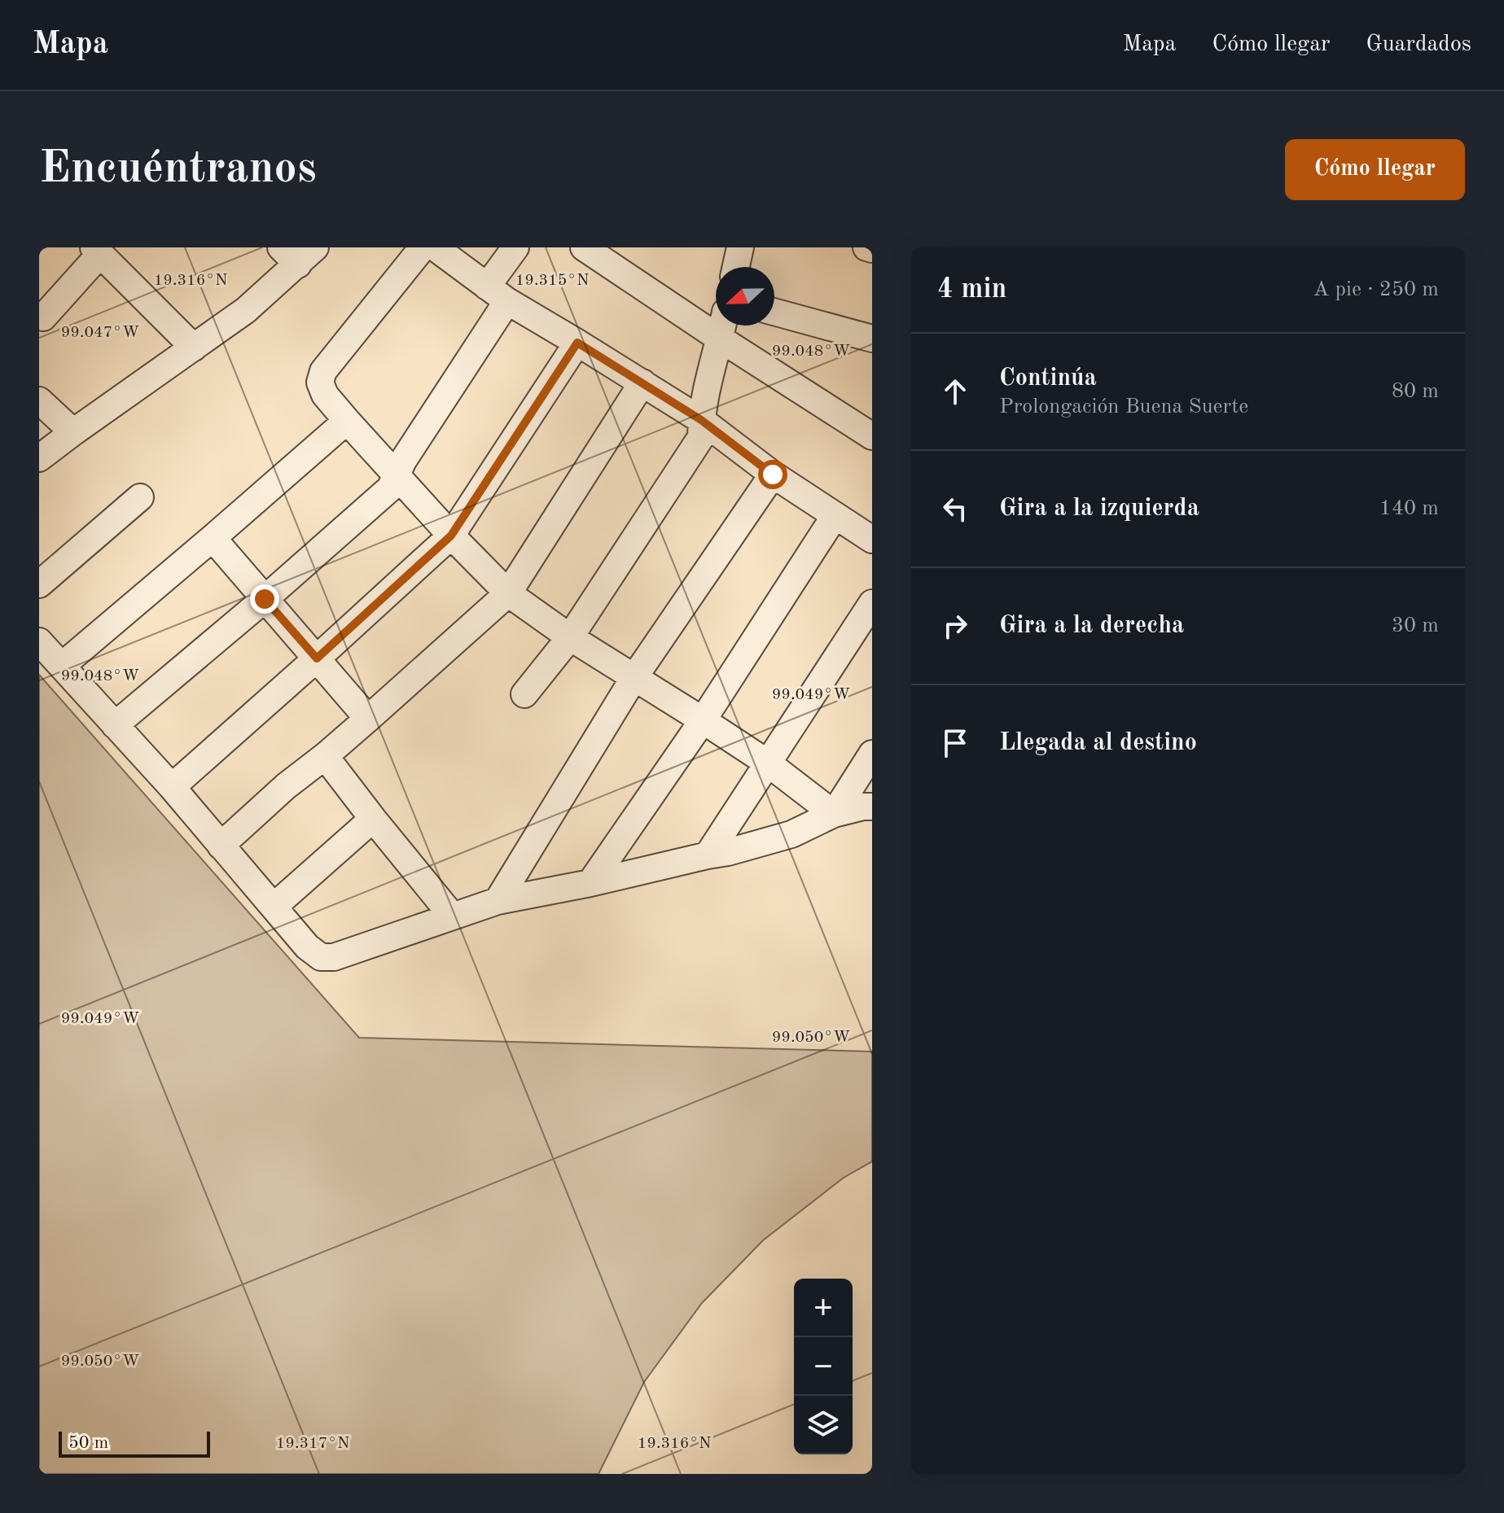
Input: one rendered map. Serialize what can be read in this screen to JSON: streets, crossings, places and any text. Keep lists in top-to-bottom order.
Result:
{
  "scale_bar": "50 m",
  "north": "left",
  "page": {
    "header": "Mapa",
    "nav": ["Mapa", "Cómo llegar", "Guardados"],
    "buttons": "Cómo llegar",
    "title": "Encuéntranos",
    "heading": ["4 min", "A pie · 250 m"],
    "list": [
      ["Continúa", "Prolongación Buena Suerte", "80 m"],
      ["Gira a la izquierda", "140 m"],
      ["Gira a la derecha", "30 m"],
      "Llegada al destino"
    ],
    "map_buttons": ["+", "−"],
    "scale": "50 m"
  },
  "coordinates": [
    "19.316°N",
    "19.315°N",
    "99.047°W",
    "99.048°W",
    "99.049°W",
    "99.050°W",
    "19.317°N"
  ]
}
